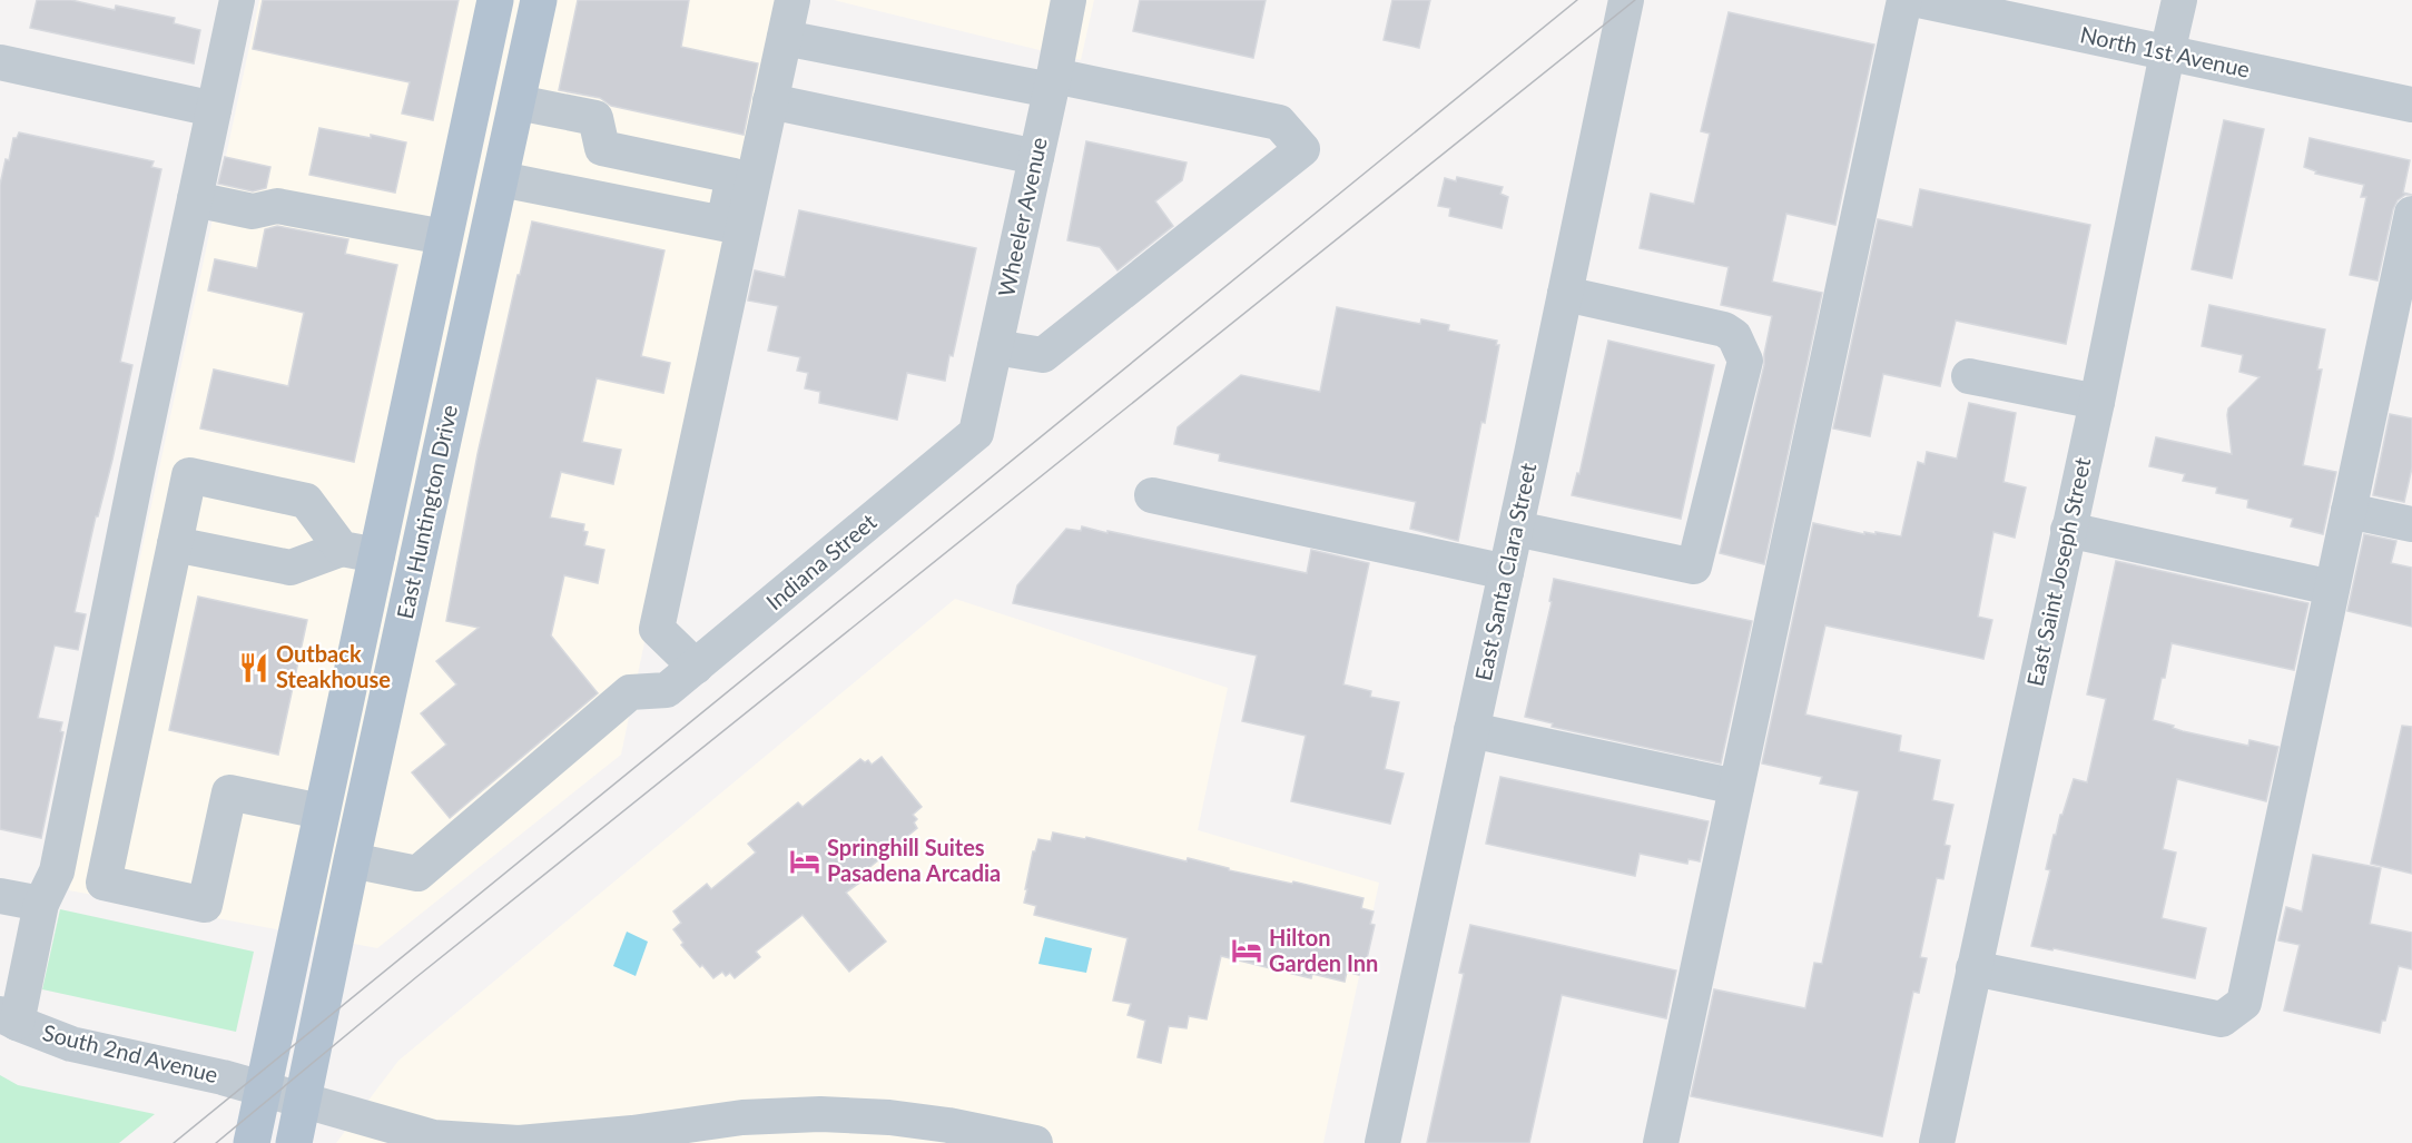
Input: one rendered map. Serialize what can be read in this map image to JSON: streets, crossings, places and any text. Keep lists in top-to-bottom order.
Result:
{
  "streets": {
    "main road": ["East Huntington Drive"],
    "street": [
      "North 1st Avenue",
      "Wheeler Avenue",
      "Indiana Street",
      "East Santa Clara Street",
      "East Saint Joseph Street",
      "South 2nd Avenue"
    ]
  },
  "crossings": [
    ["North 1st Avenue", "East Saint Joseph Street"],
    ["Wheeler Avenue", "Indiana Street"],
    ["East Huntington Drive", "Indiana Street"],
    ["East Huntington Drive", "South 2nd Avenue"]
  ],
  "places": {
    "restaurant": ["Outback Steakhouse"],
    "hotel": ["Springhill Suites Pasadena Arcadia", "Hilton Garden Inn"]
  }
}
